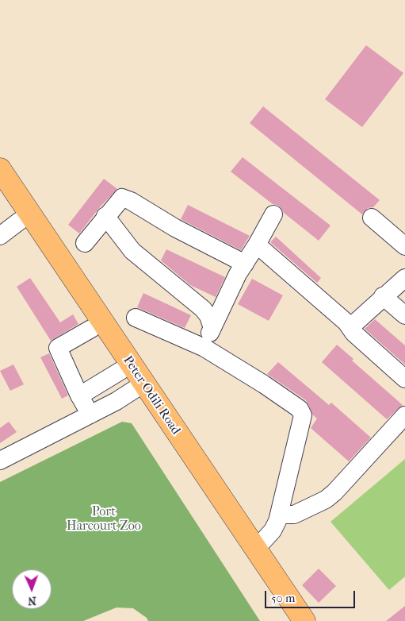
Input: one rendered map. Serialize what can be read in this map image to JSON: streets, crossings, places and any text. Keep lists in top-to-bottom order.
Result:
{
  "streets": {
    "main road": ["Peter Odili Road"]
  },
  "parks": ["Port Harcourt Zoo"],
  "scale_bar": "50 m",
  "north": "bottom"
}
